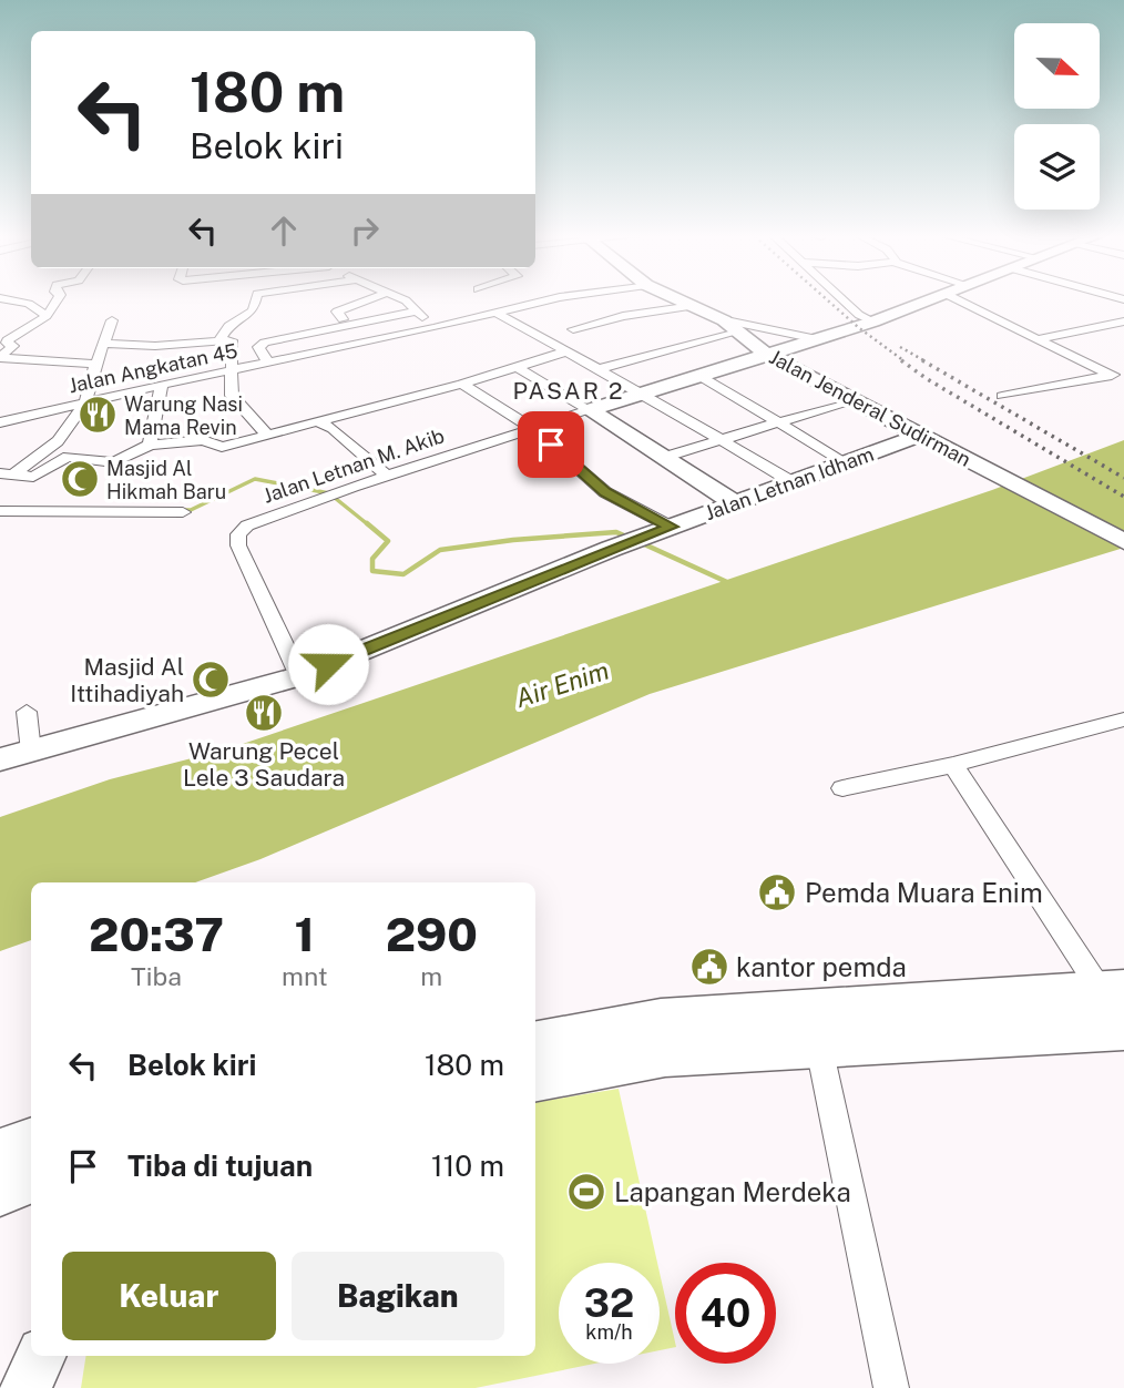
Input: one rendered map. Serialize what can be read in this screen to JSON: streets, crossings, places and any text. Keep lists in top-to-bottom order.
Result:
{
  "streets": {
    "main road": ["Jalan Jenderal Sudirman", "Jalan Letnan Idham"],
    "street": ["Jalan Angkatan 45", "Jalan Letnan M. Akib"]
  },
  "crossings": [
    ["Jalan Jenderal Sudirman", "Jalan Letnan Idham"],
    ["Jalan Letnan M. Akib", "Jalan Letnan Idham"]
  ],
  "districts": ["PASAR 2"],
  "water": ["Air Enim"],
  "places": {
    "restaurant": ["Warung Nasi Mama Revin", "Warung Pecel Lele 3 Saudara"],
    "mosque": ["Masjid Al Hikmah Baru", "Masjid Al Ittihadiyah"],
    "public building": ["Pemda Muara Enim", "kantor pemda"],
    "sports": ["Lapangan Merdeka"]
  },
  "north": "right",
  "page": {
    "turn": ["180 m", "Belok kiri"],
    "eta": [
      "20:37",
      "Tiba",
      "1",
      "mnt",
      "290",
      "m"
    ],
    "list": [
      {
        "name": "Belok kiri",
        "value": "180 m"
      },
      {
        "name": "Tiba di tujuan",
        "value": "110 m"
      }
    ],
    "buttons": ["Keluar", "Bagikan"],
    "speed": "32 km/h",
    "limit": "40"
  }
}
